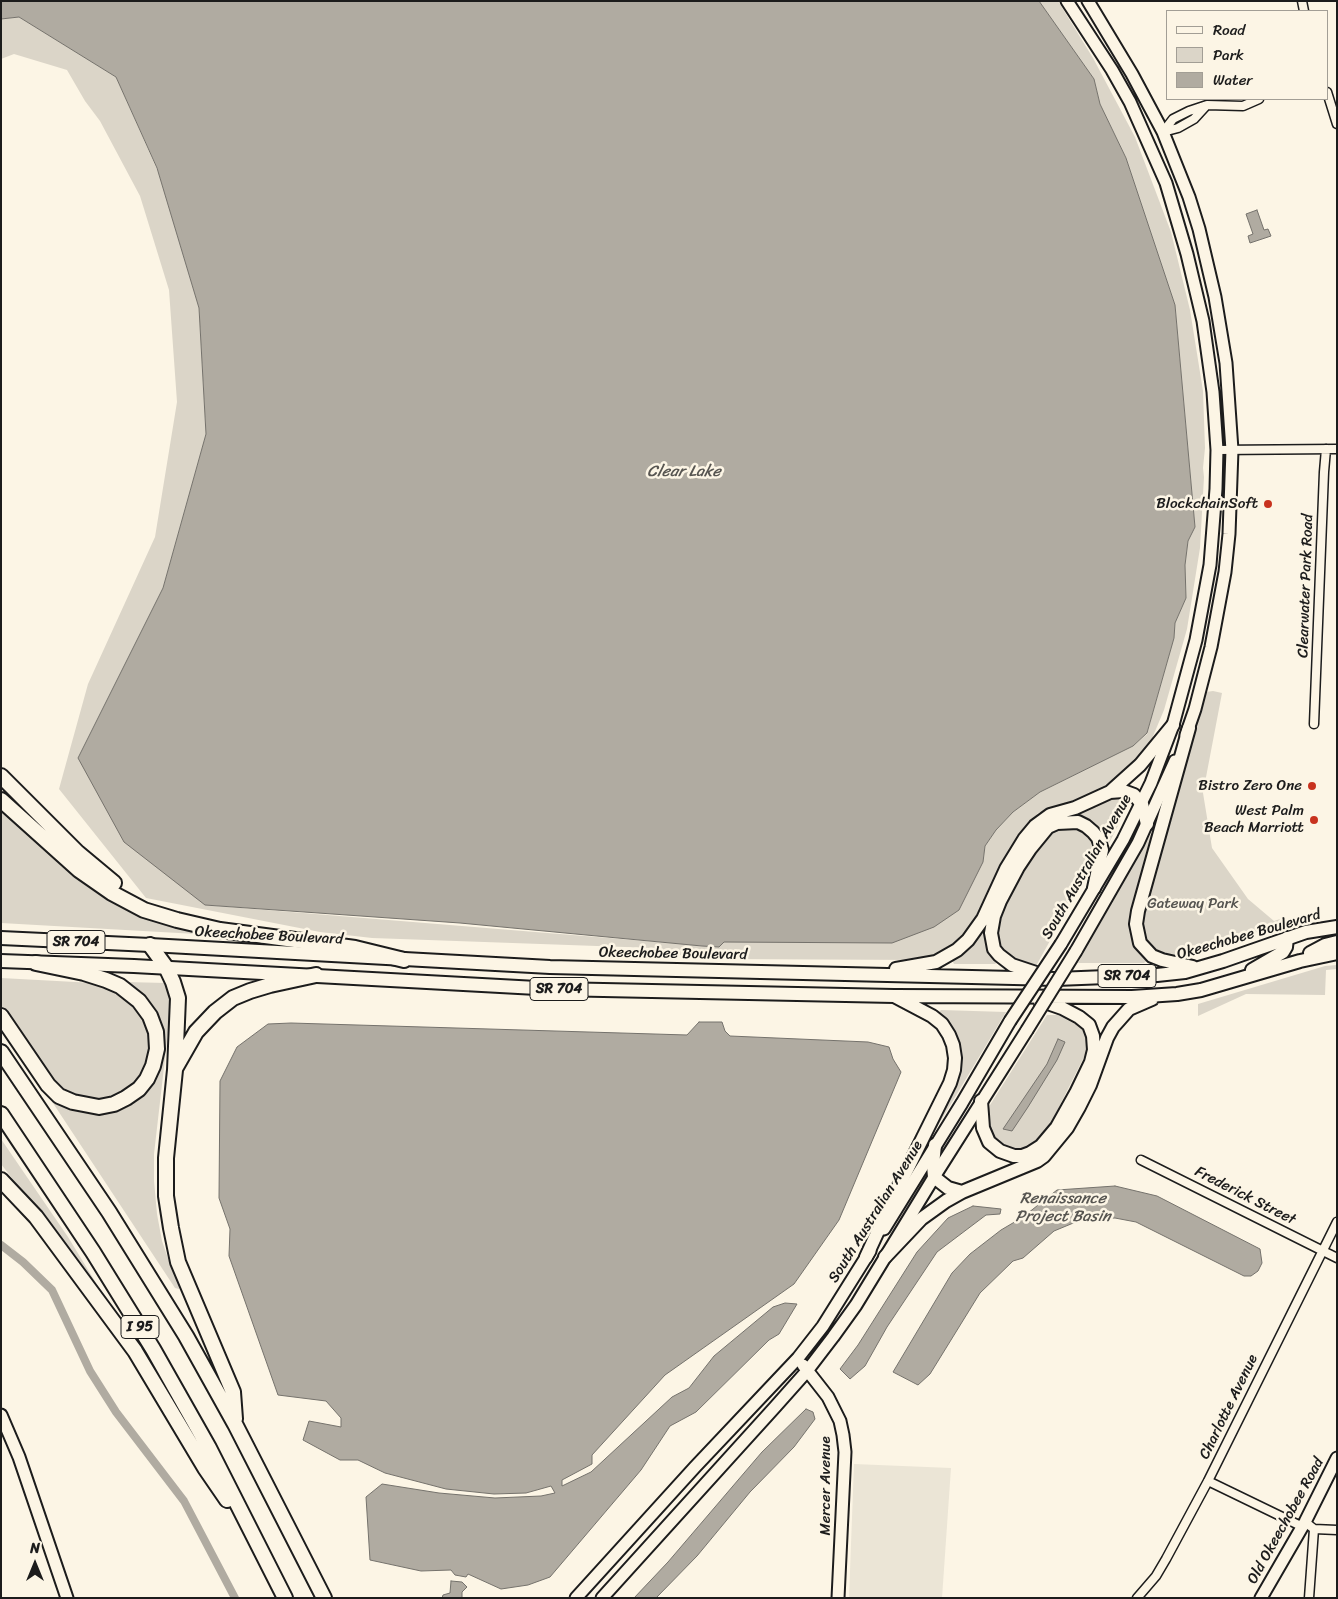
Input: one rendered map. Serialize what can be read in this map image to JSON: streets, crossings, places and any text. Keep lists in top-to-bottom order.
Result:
{
  "streets": {
    "highway": ["I 95"],
    "main road": [
      "South Australian Avenue",
      "Okeechobee Boulevard",
      "SR 704",
      "Mercer Avenue",
      "Old Okeechobee Road"
    ],
    "street": ["Clearwater Park Road", "Frederick Street", "Charlotte Avenue"]
  },
  "crossings": [
    ["South Australian Avenue", "Mercer Avenue"],
    ["Frederick Street", "Charlotte Avenue"]
  ],
  "water": ["Clear Lake", "Renaissance Project Basin"],
  "parks": ["Gateway Park"],
  "places": ["BlockchainSoft", "Bistro Zero One", "West Palm Beach Marriott"],
  "legend": ["Road", "Park", "Water"],
  "north": "top"
}
